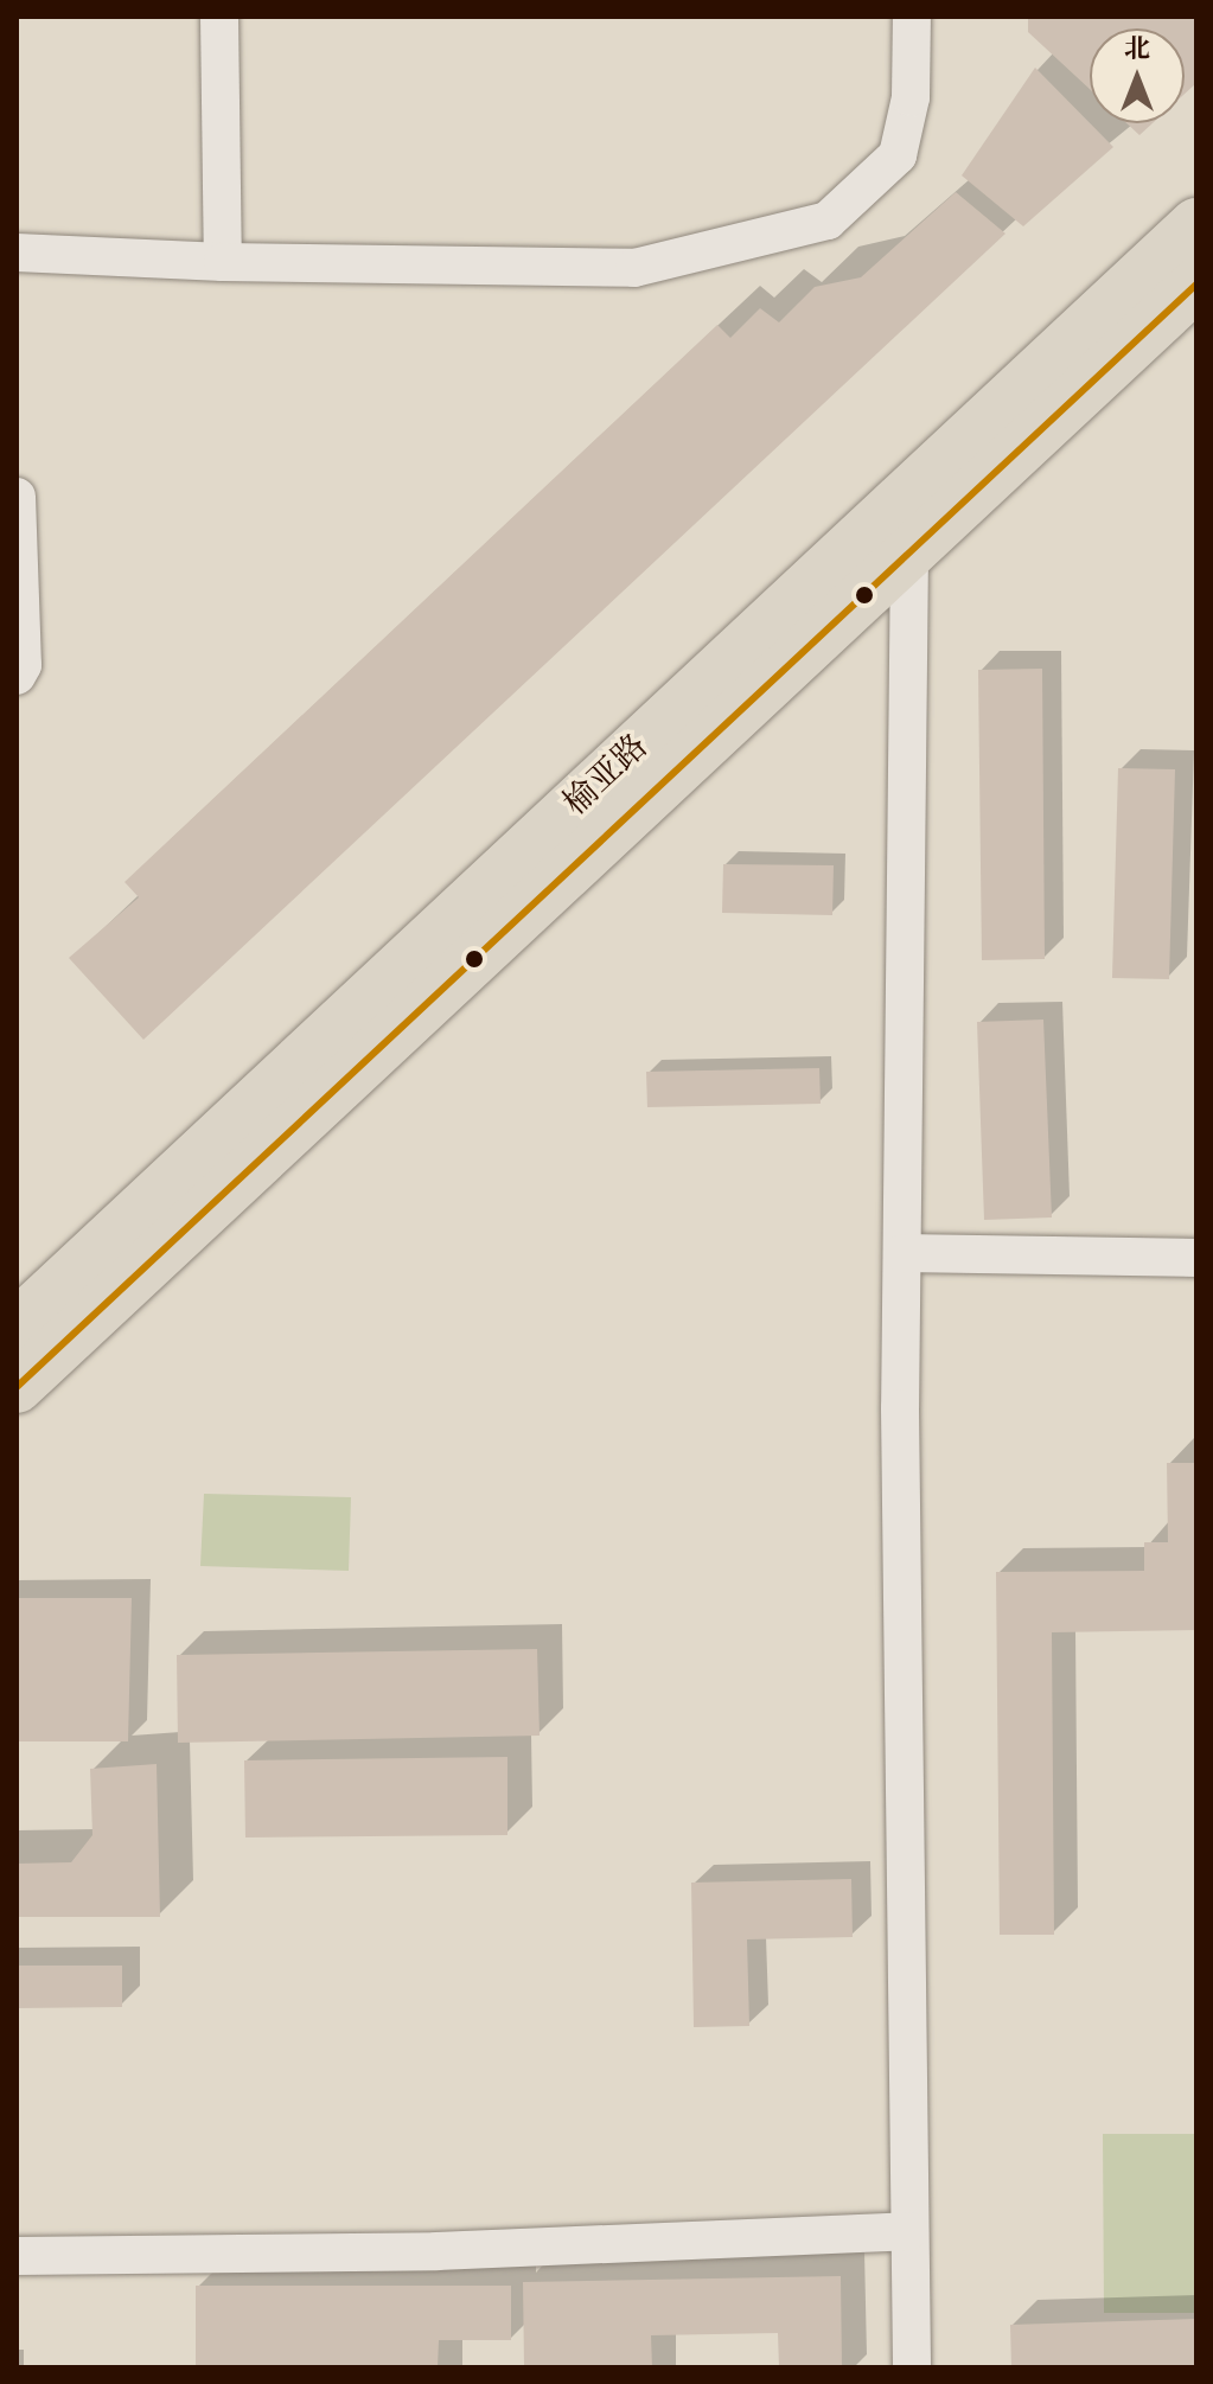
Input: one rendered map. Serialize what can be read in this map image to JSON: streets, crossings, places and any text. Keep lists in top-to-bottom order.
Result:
{
  "streets": {
    "highway": ["榆亚路"]
  },
  "north": "top"
}
